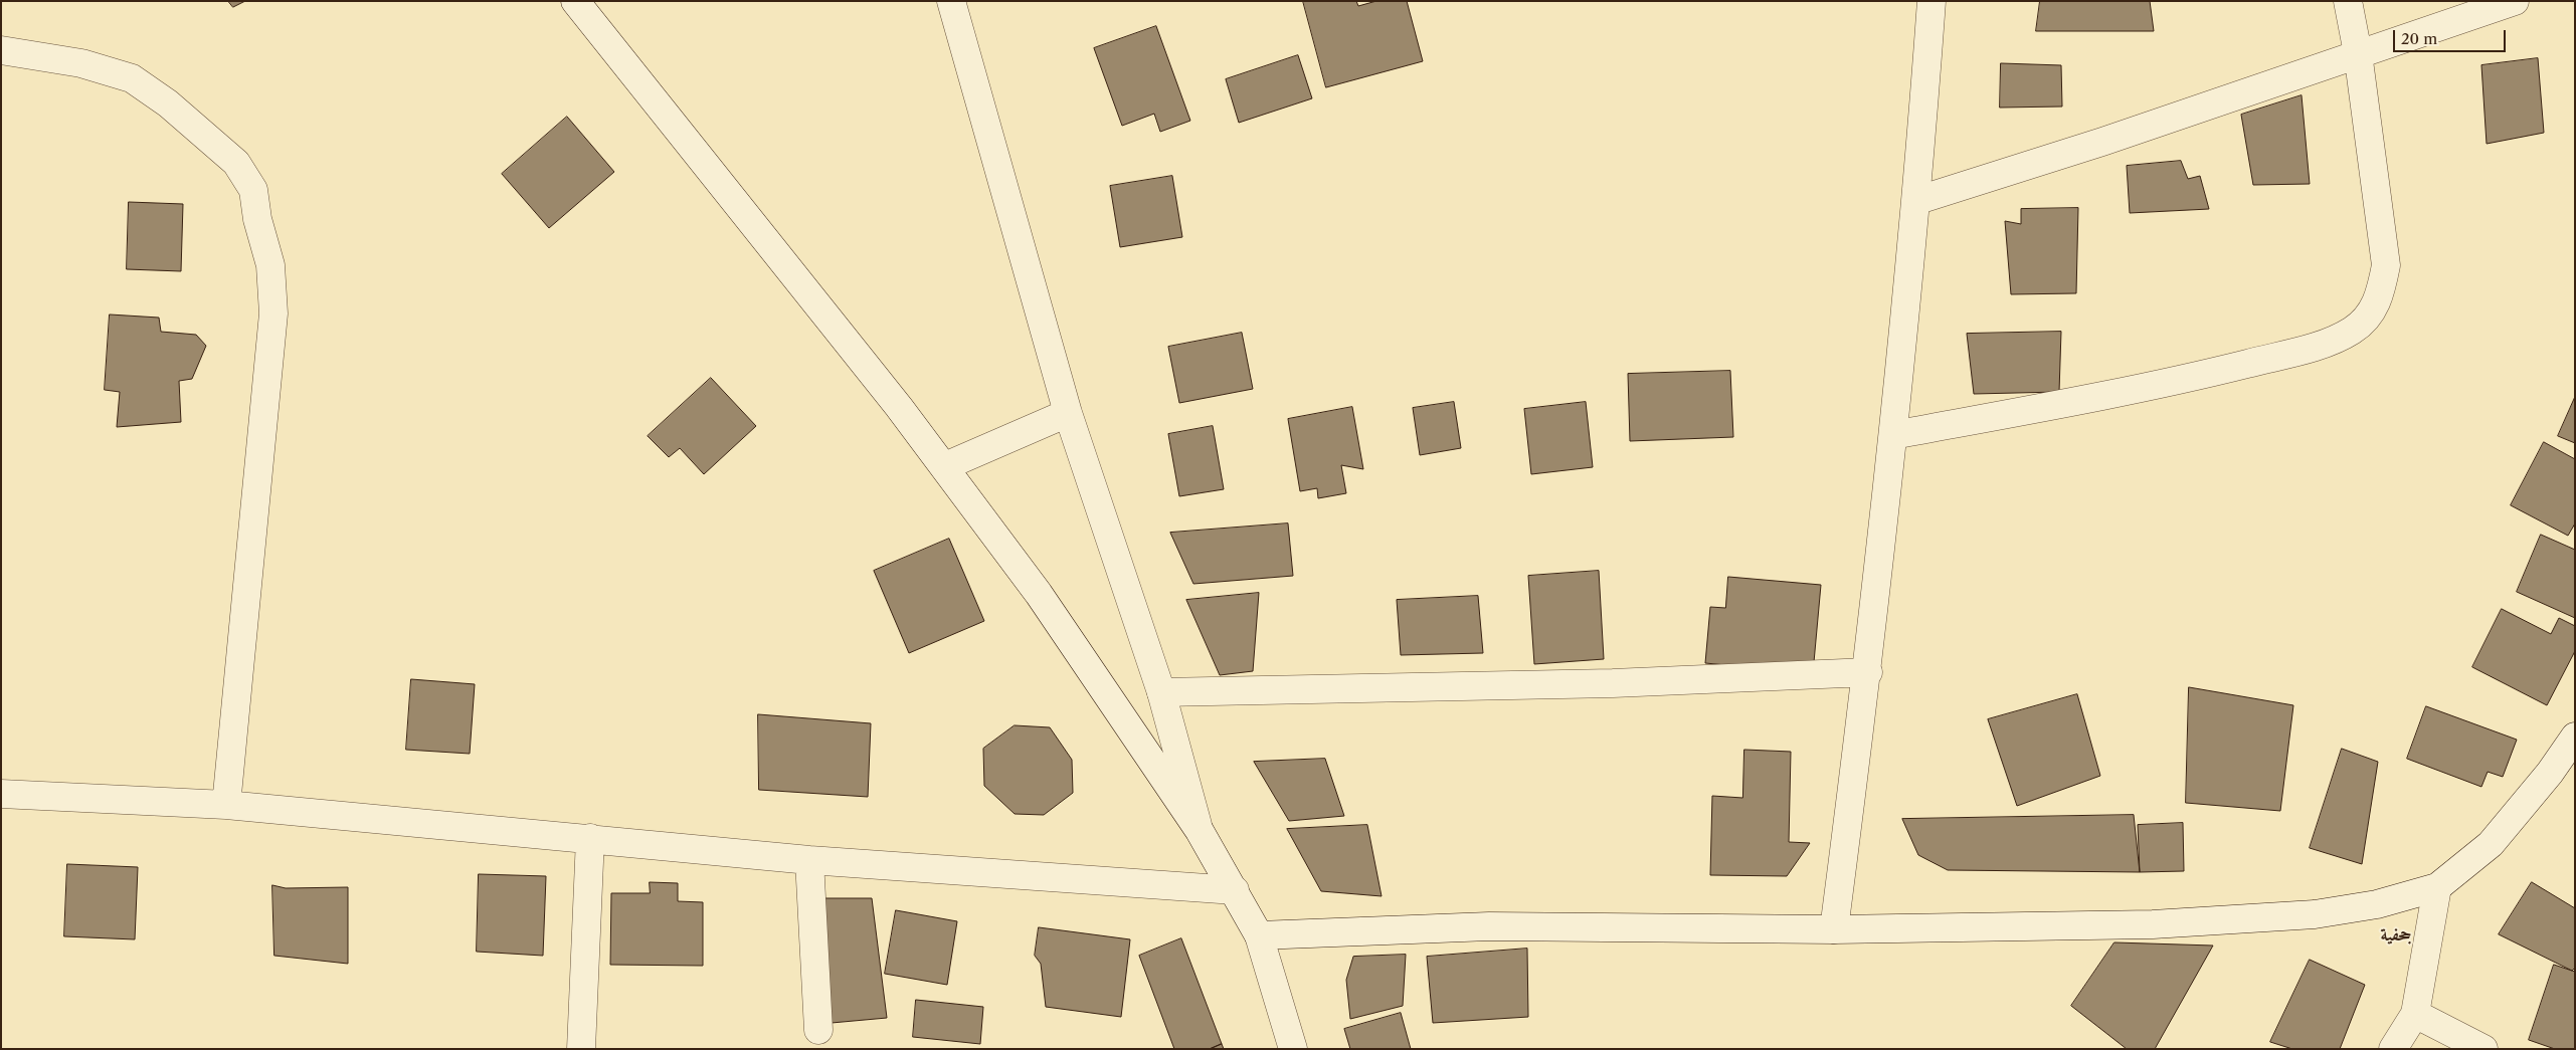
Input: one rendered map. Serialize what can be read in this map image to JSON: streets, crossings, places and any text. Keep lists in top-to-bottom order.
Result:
{
  "districts": ["جحفية"],
  "scale_bar": "20 m"
}
